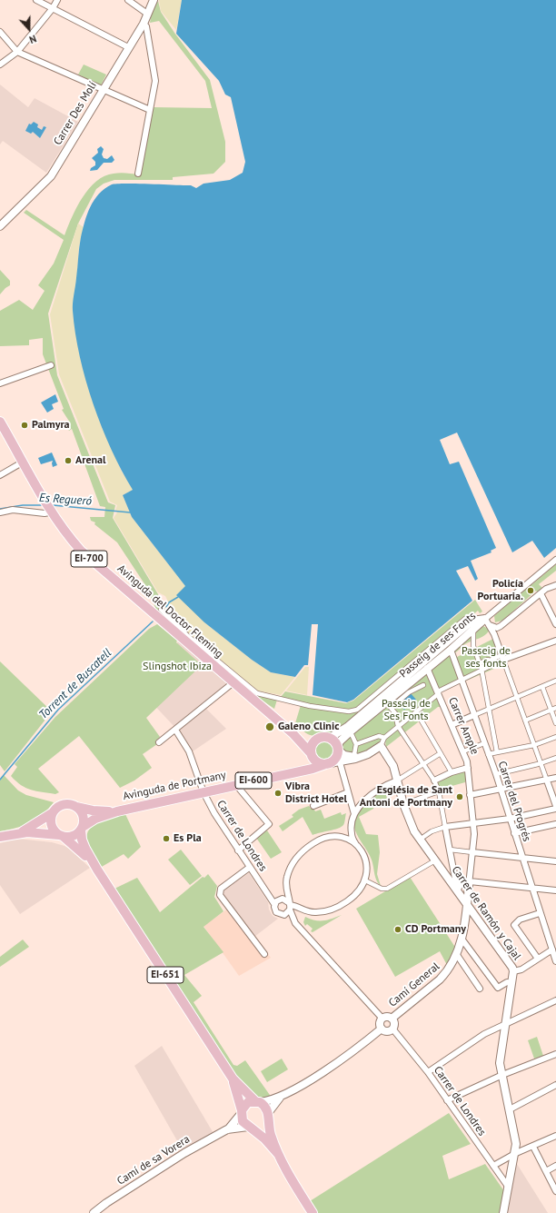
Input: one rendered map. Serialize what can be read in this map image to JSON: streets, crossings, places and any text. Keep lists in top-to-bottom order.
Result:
{
  "streets": {
    "main road": [
      "EI-700",
      "Avinguda del Doctor Fleming",
      "EI-600",
      "Avinguda de Portmany",
      "EI-651"
    ],
    "street": [
      "Carrer Des Molí",
      "Passeig de ses Fonts",
      "Carrer Ample",
      "Carrer del Progrés",
      "Carrer de Londres",
      "Carrer de Ramón y Cajal",
      "Camí General",
      "Camí de sa Vorera"
    ]
  },
  "crossings": [
    ["Avinguda del Doctor Fleming", "Passeig de ses Fonts"],
    ["Avinguda del Doctor Fleming", "Avinguda de Portmany"],
    ["Passeig de ses Fonts", "Carrer Ample"],
    ["Passeig de ses Fonts", "Avinguda de Portmany"],
    ["Passeig de ses Fonts", "Carrer del Progrés"],
    ["Carrer Ample", "Carrer de Ramón y Cajal"],
    ["EI-600", "Avinguda de Portmany"],
    ["EI-600", "EI-651"],
    ["Avinguda de Portmany", "Carrer de Londres"],
    ["Avinguda de Portmany", "EI-651"],
    ["Carrer de Londres", "Carrer de Ramón y Cajal"],
    ["Carrer de Londres", "Camí General"],
    ["Carrer de Ramón y Cajal", "Camí General"],
    ["EI-651", "Camí de sa Vorera"]
  ],
  "water": ["Es Regueró", "Torrent de Buscatell"],
  "parks": ["Passeig de ses fonts", "Slingshot Ibiza", "Passeig de Ses Fonts"],
  "places": [
    "Palmyra",
    "Arenal",
    "Policía Portuaria.",
    "Galeno Clinic",
    "Vibra District Hotel",
    "Església de Sant Antoni de Portmany",
    "Es Pla",
    "CD Portmany"
  ],
  "north": "bottom"
}
